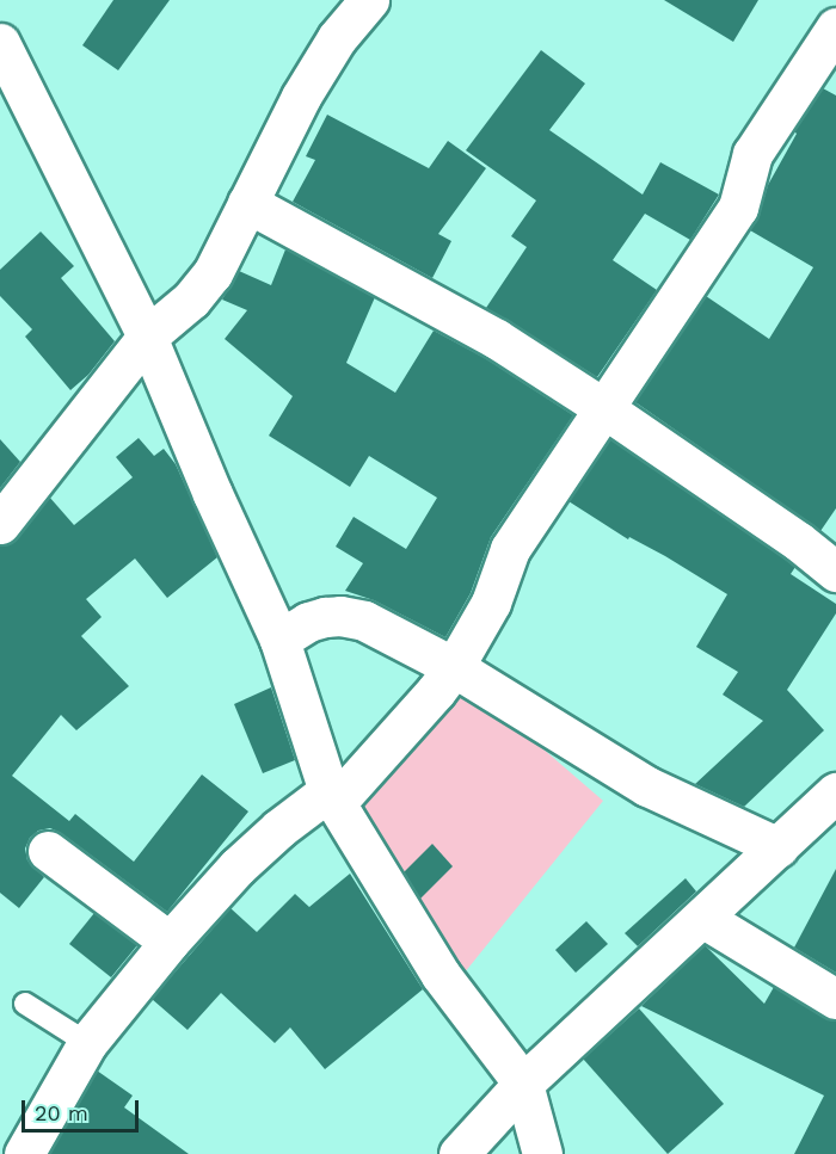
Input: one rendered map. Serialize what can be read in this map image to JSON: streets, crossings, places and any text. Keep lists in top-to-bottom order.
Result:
{
  "scale_bar": "20 m"
}
